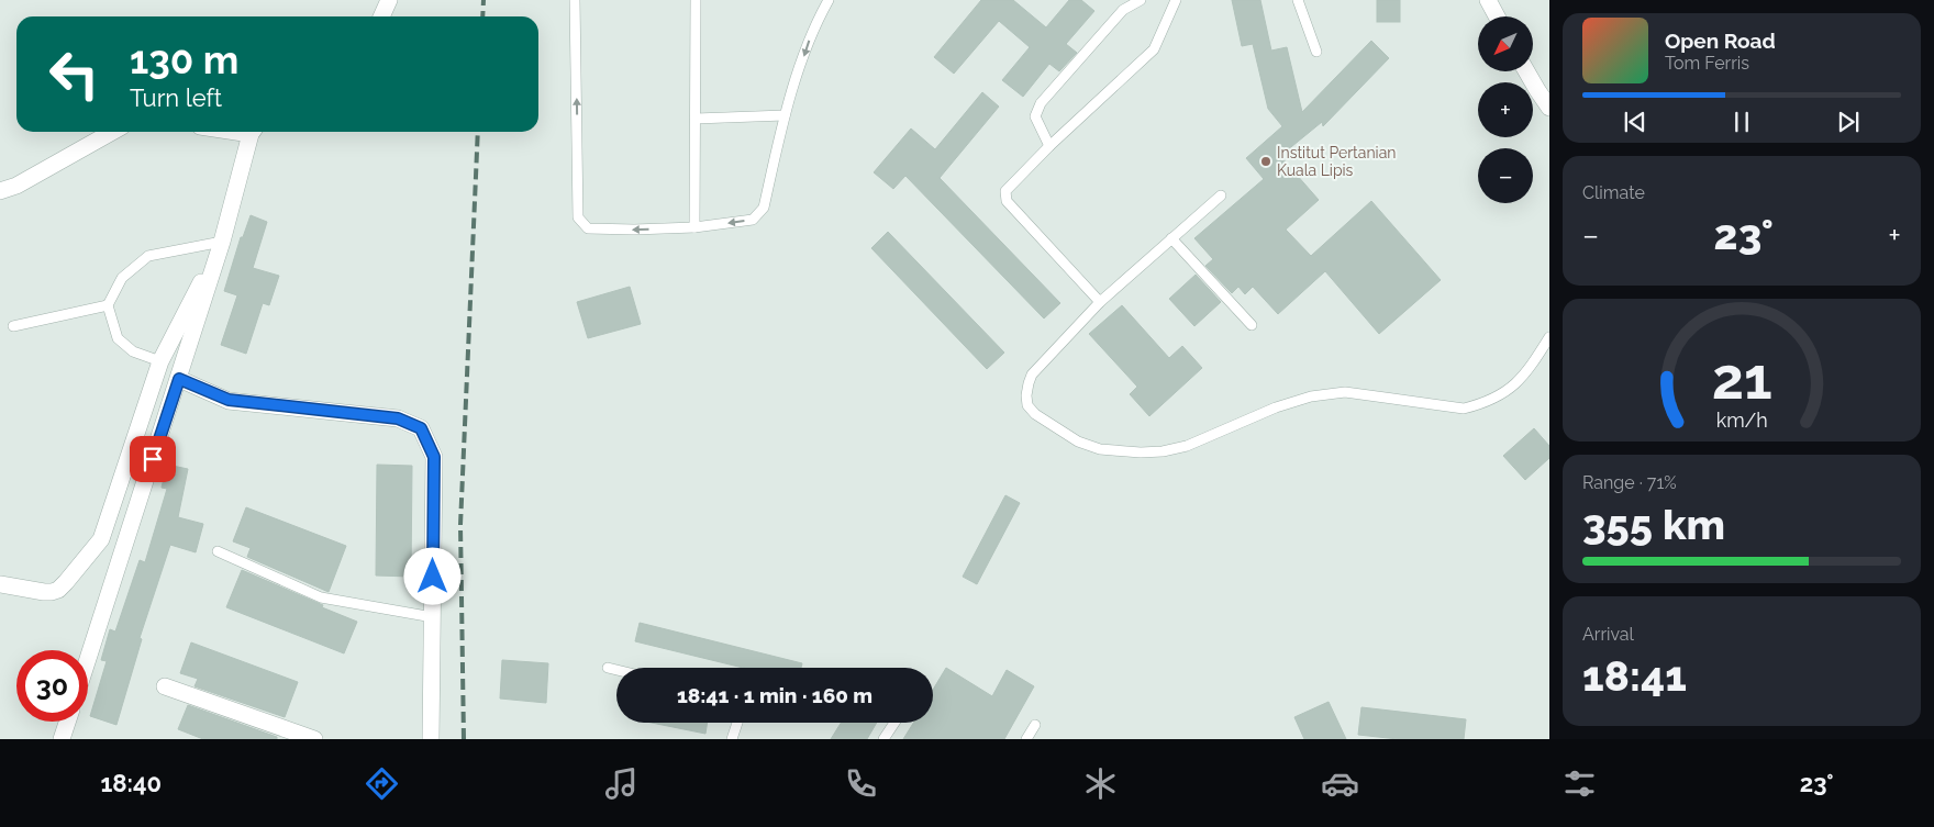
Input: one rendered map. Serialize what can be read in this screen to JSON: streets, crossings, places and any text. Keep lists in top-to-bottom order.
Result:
{
  "places": ["Institut Pertanian Kuala Lipis"],
  "north": "bottom left",
  "page": {
    "map_buttons": ["+", "−"],
    "turn": ["130 m", "Turn left"],
    "song": ["Open Road", "Tom Ferris"],
    "tile": [
      "Climate",
      ["Range · 71%", "355 km"],
      ["Arrival", "18:41"]
    ],
    "heat": ["−", "23°", "+"],
    "limit": "30",
    "trip": "18:41 · 1 min · 160 m",
    "tabs": ["18:40", "23°"],
    "gauge": ["21", "km/h"]
  }
}
